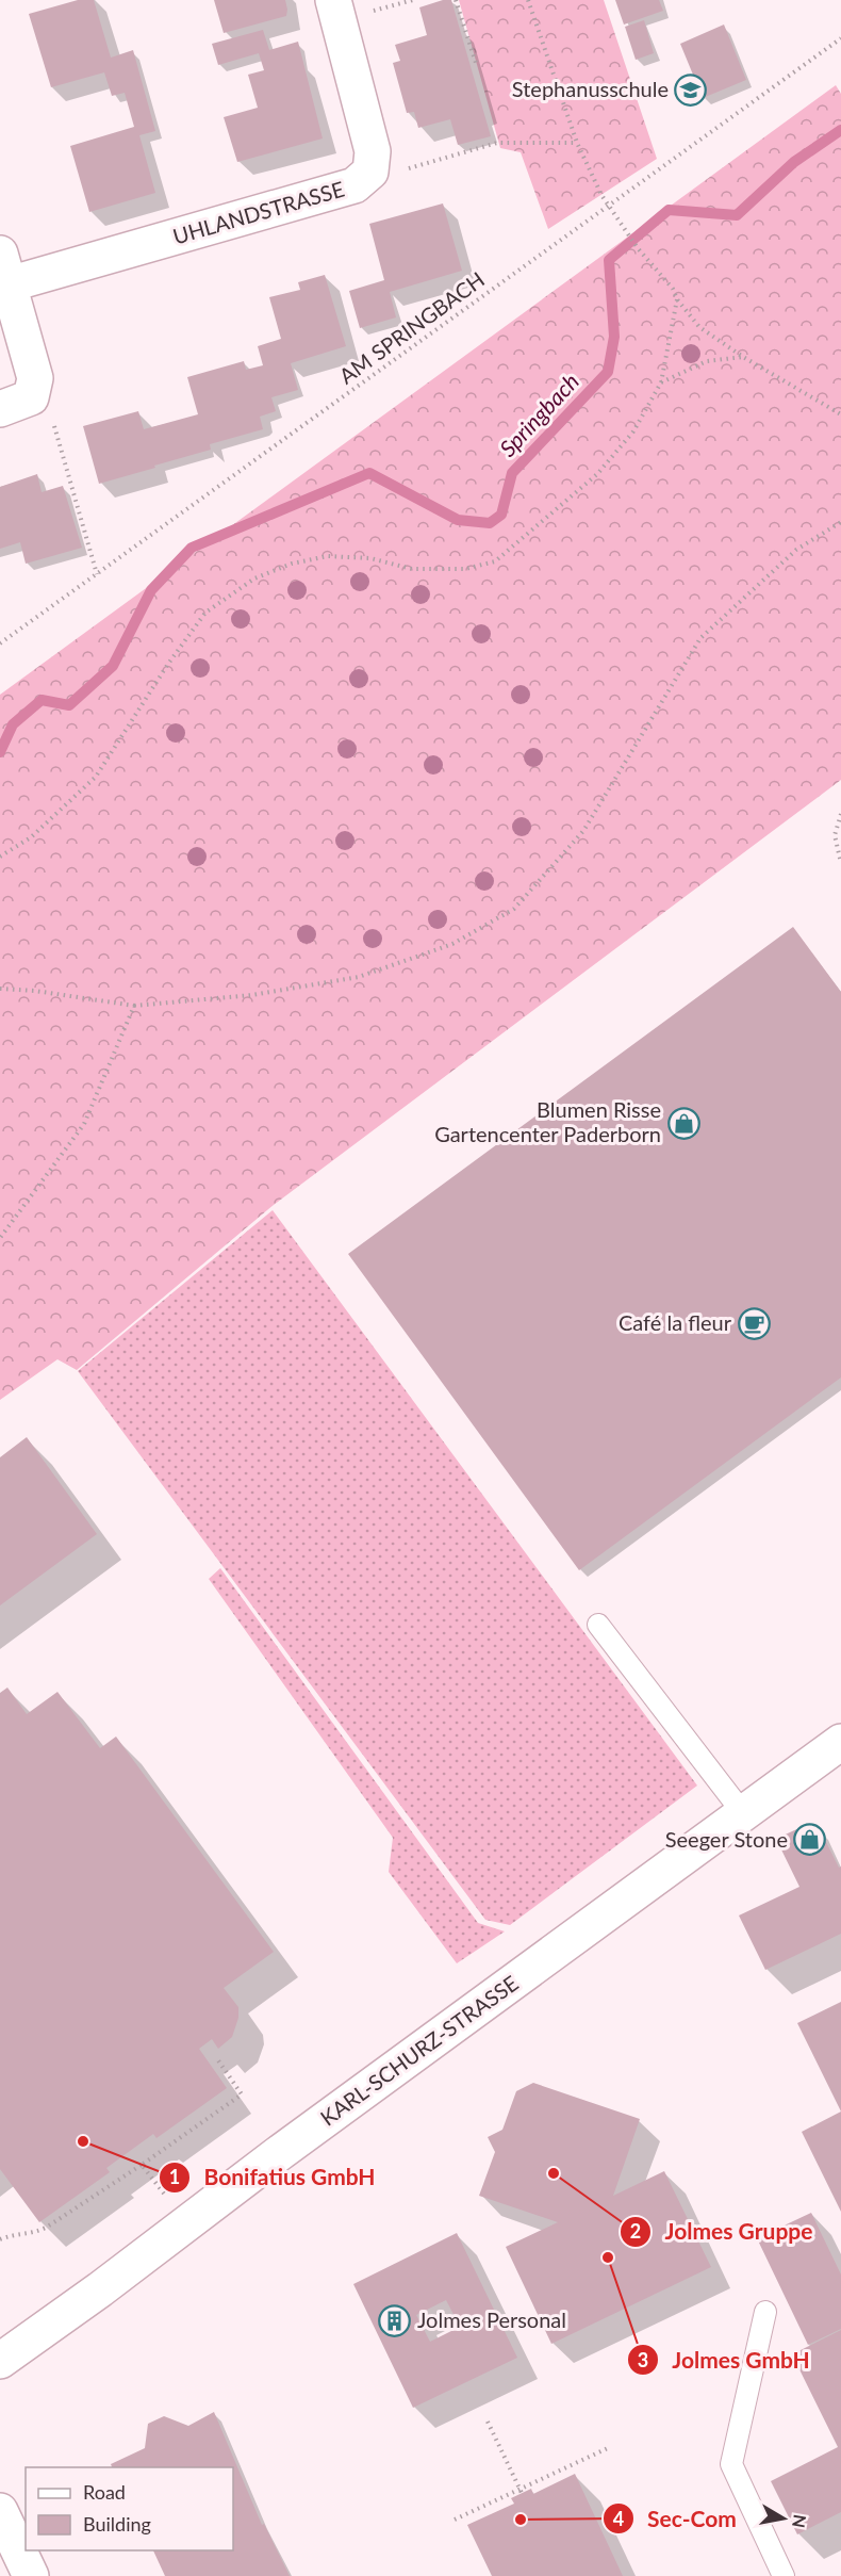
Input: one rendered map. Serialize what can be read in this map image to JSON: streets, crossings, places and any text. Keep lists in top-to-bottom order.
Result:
{
  "streets": {
    "street": ["UHLANDSTRASSE", "KARL-SCHURZ-STRASSE"],
    "path": ["AM SPRINGBACH"]
  },
  "water": ["Springbach"],
  "places": {
    "school or university": ["Stephanusschule"],
    "shop": ["Blumen Risse Gartencenter Paderborn", "Seeger Stone"],
    "cafe": ["Café la fleur"],
    "other": [
      "Bonifatius GmbH",
      "Jolmes Gruppe",
      "Jolmes GmbH",
      "Sec-Com"
    ],
    "building": ["Jolmes Personal"]
  },
  "legend": ["Road", "Building"],
  "north": "right"
}
